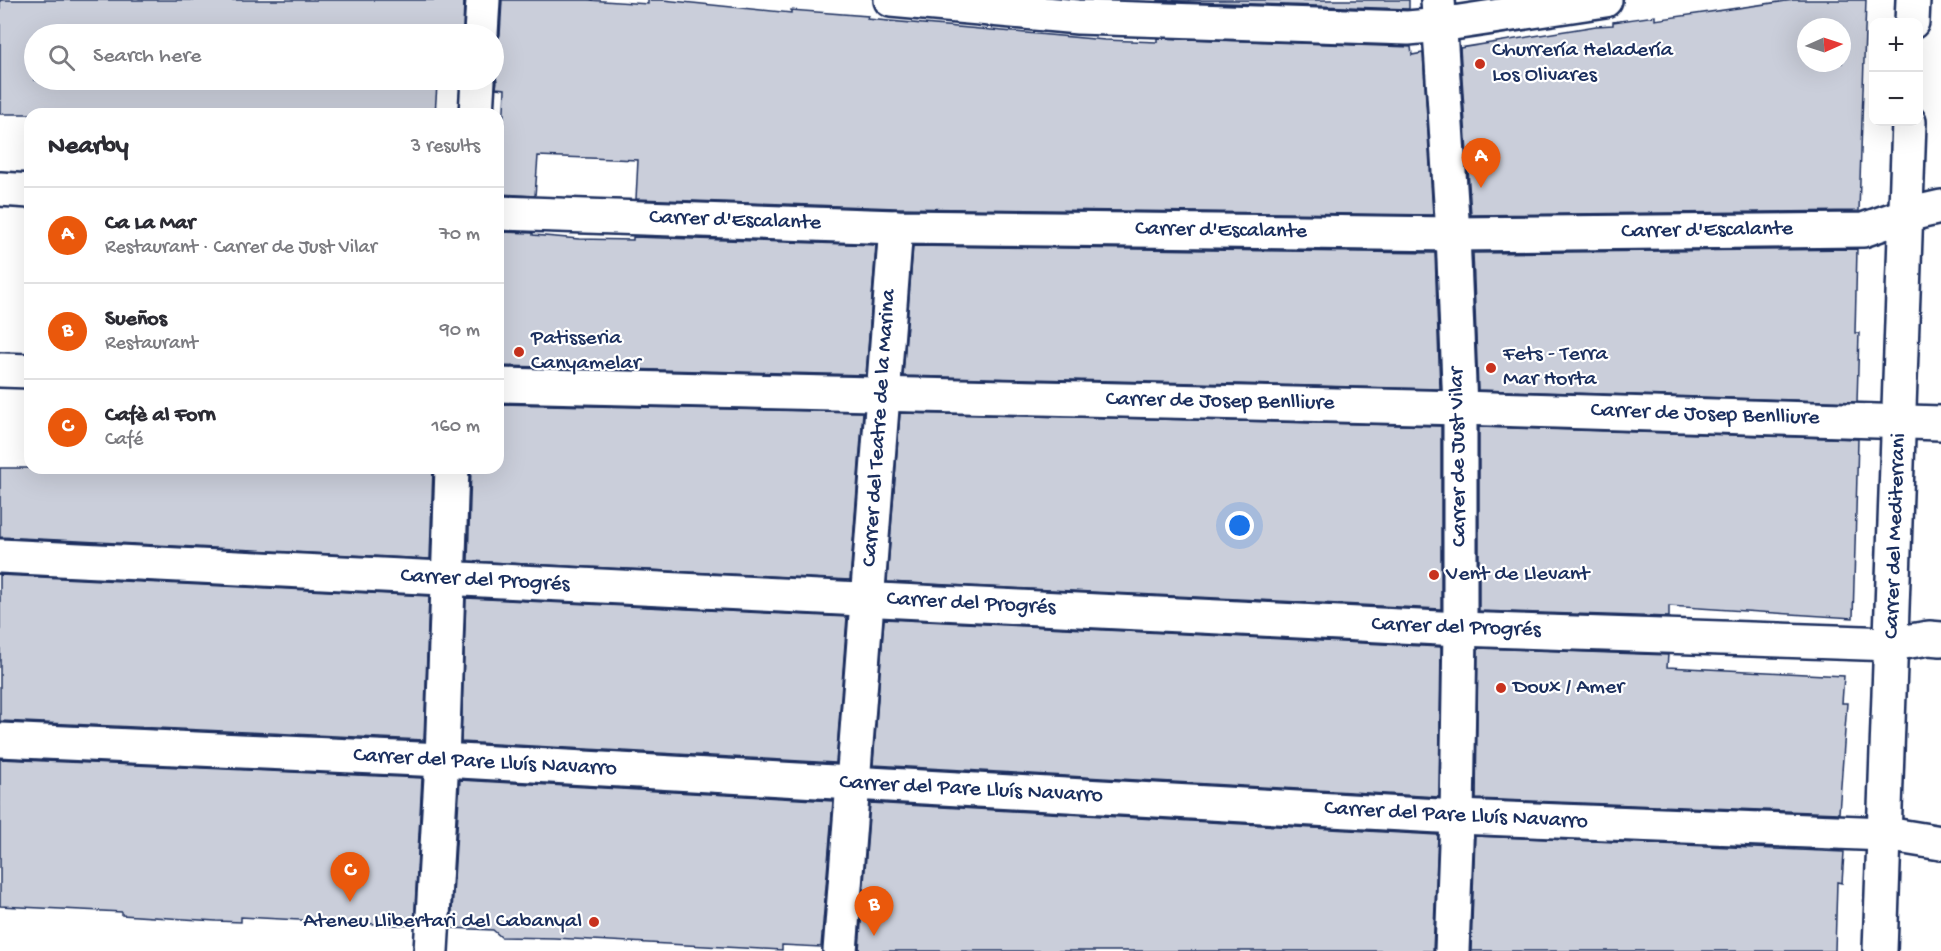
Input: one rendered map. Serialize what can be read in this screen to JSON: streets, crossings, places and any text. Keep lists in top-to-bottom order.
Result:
{
  "streets": {
    "street": [
      "Carrer d'Escalante",
      "Carrer de Josep Benlliure",
      "Carrer del Teatre de la Marina",
      "Carrer de Just Vilar",
      "Carrer del Mediterrani",
      "Carrer del Progrés",
      "Carrer del Pare Lluís Navarro"
    ]
  },
  "crossings": [
    ["Carrer d'Escalante", "Carrer del Teatre de la Marina"],
    ["Carrer d'Escalante", "Carrer de Just Vilar"],
    ["Carrer d'Escalante", "Carrer del Mediterrani"],
    ["Carrer de Josep Benlliure", "Carrer del Teatre de la Marina"],
    ["Carrer de Josep Benlliure", "Carrer de Just Vilar"],
    ["Carrer de Josep Benlliure", "Carrer del Mediterrani"],
    ["Carrer del Teatre de la Marina", "Carrer del Progrés"],
    ["Carrer del Teatre de la Marina", "Carrer del Pare Lluís Navarro"],
    ["Carrer de Just Vilar", "Carrer del Progrés"],
    ["Carrer de Just Vilar", "Carrer del Pare Lluís Navarro"],
    ["Carrer del Mediterrani", "Carrer del Progrés"],
    ["Carrer del Mediterrani", "Carrer del Pare Lluís Navarro"]
  ],
  "places": [
    "Churrería Heladería Los Olivares",
    "Patisseria Canyamelar",
    "Fets - Terra Mar Horta",
    "Vent de Llevant",
    "Doux / Amer",
    "Ateneu Llibertari del Cabanyal"
  ],
  "north": "right",
  "page": {
    "map_buttons": ["+", "−"],
    "search": "Search here",
    "heading": ["Nearby", "3 results"],
    "pins": ["A", "C", "B"],
    "list": [
      {
        "mark": "A",
        "name": "Ca La Mar",
        "note": "Restaurant · Carrer de Just Vilar",
        "value": "70 m"
      },
      {
        "mark": "B",
        "name": "Sueños",
        "note": "Restaurant",
        "value": "90 m"
      },
      {
        "mark": "C",
        "name": "Cafè al Forn",
        "note": "Café",
        "value": "160 m"
      }
    ]
  }
}
